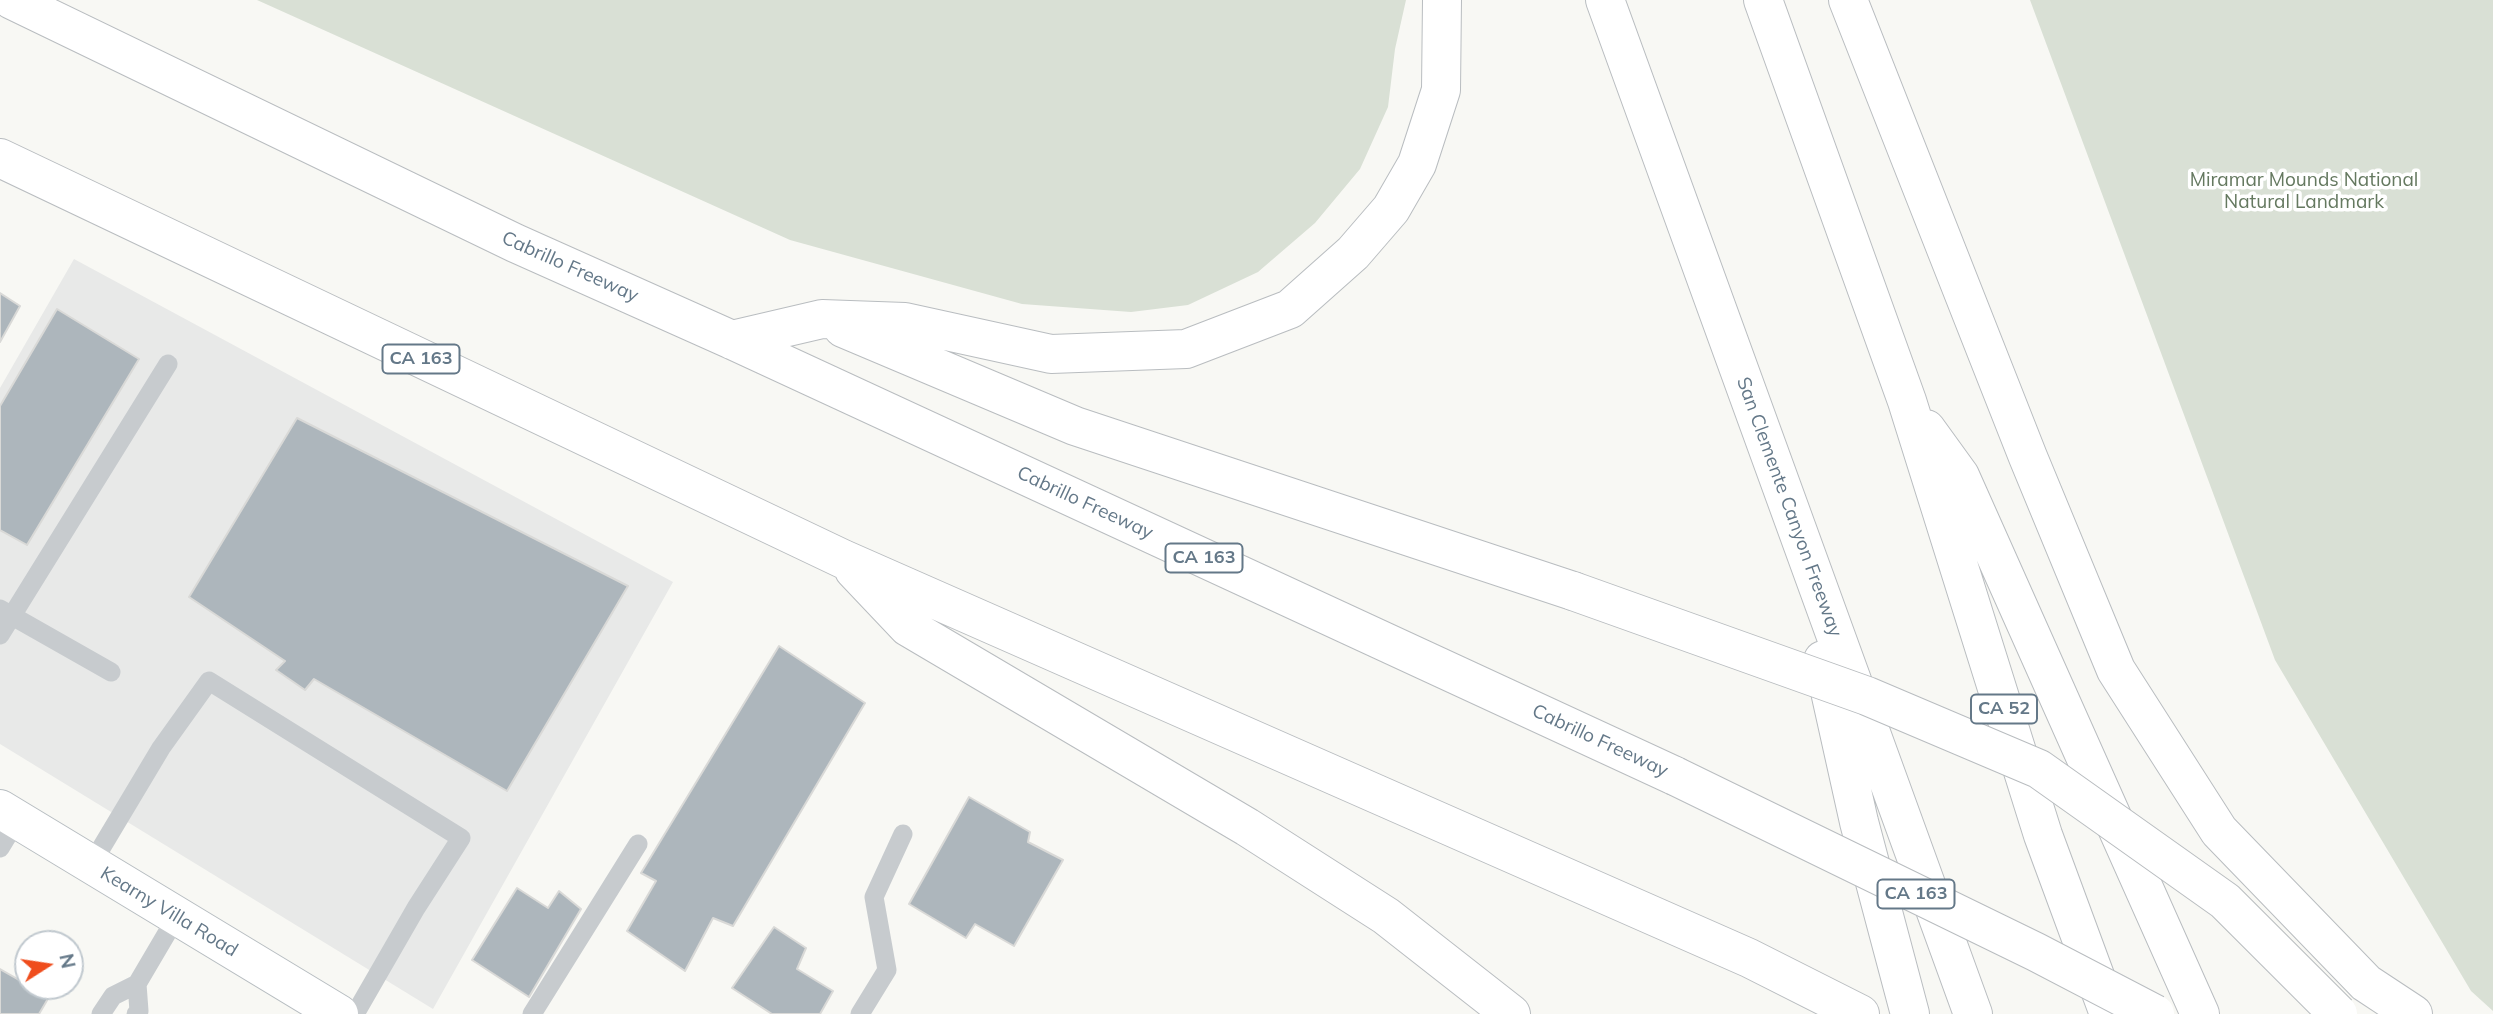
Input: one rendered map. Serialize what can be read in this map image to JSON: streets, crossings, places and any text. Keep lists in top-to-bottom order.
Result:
{
  "streets": {
    "main road": [
      "Cabrillo Freeway",
      "CA 163",
      "San Clemente Canyon Freeway",
      "CA 52",
      "Kearny Villa Road"
    ]
  },
  "parks": ["Miramar Mounds National Natural Landmark"],
  "north": "right"
}
